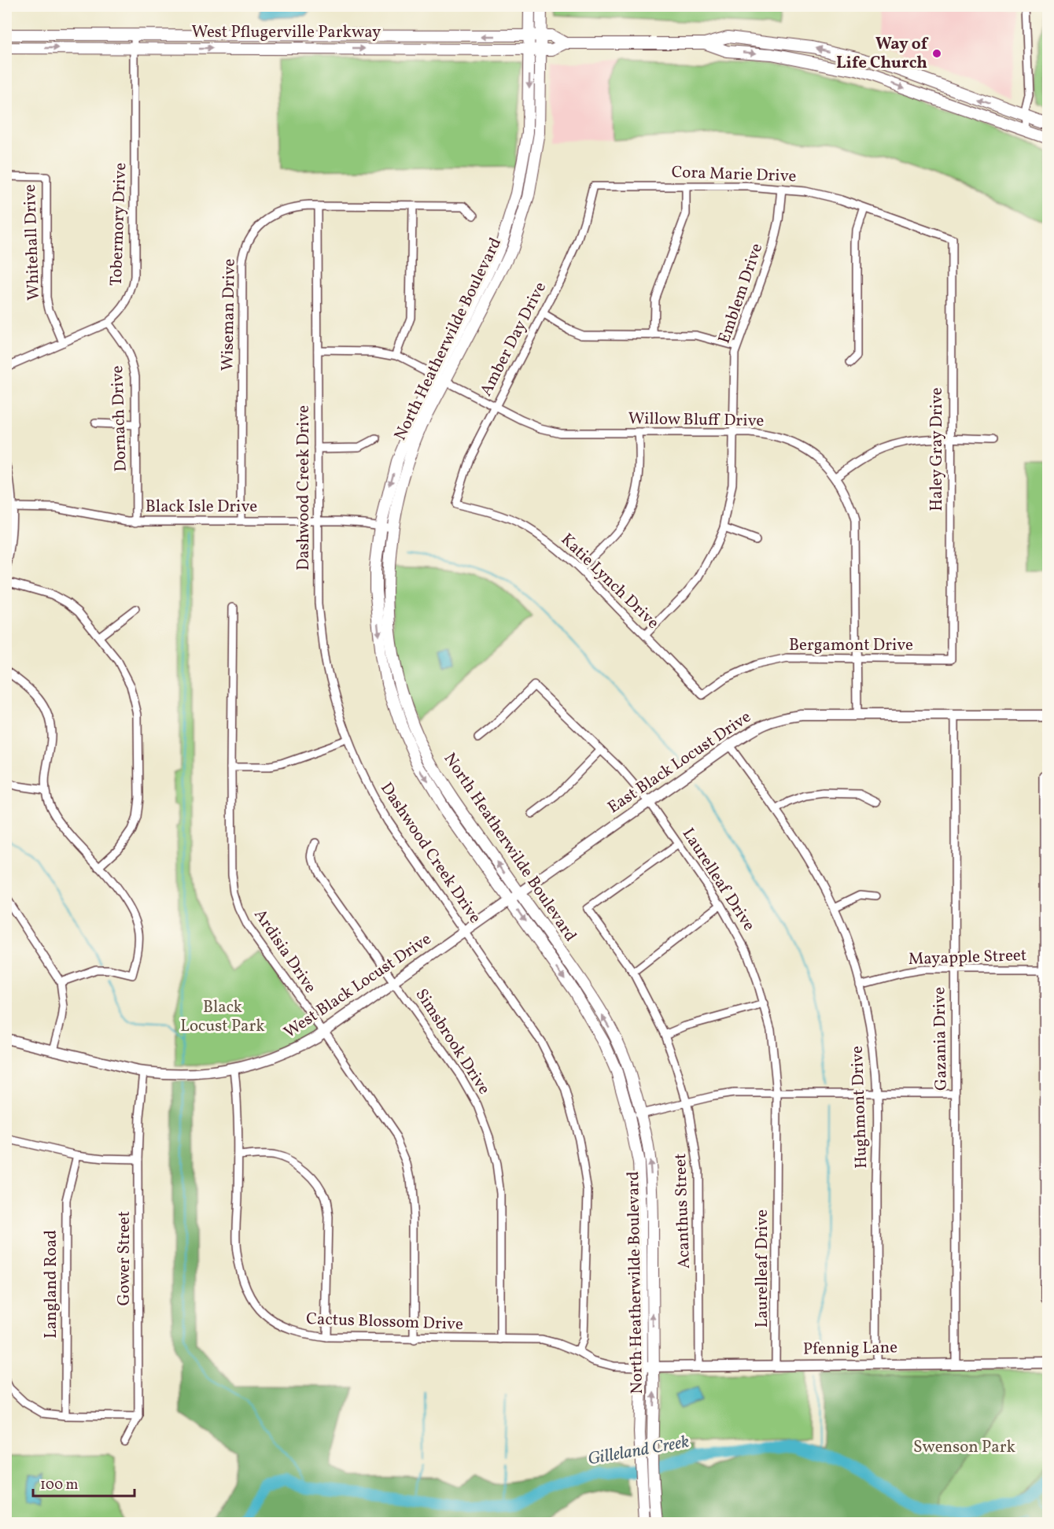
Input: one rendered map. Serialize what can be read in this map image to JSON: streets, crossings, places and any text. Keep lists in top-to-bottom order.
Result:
{
  "streets": {
    "main road": ["West Pflugerville Parkway", "North Heatherwilde Boulevard"],
    "street": [
      "Cora Marie Drive",
      "Tobermory Drive",
      "Whitehall Drive",
      "Emblem Drive",
      "Wiseman Drive",
      "Amber Day Drive",
      "Dornach Drive",
      "Willow Bluff Drive",
      "Haley Gray Drive",
      "Dashwood Creek Drive",
      "Black Isle Drive",
      "Katie Lynch Drive",
      "Bergamont Drive",
      "East Black Locust Drive",
      "Laurelleaf Drive",
      "Ardisia Drive",
      "Mayapple Street",
      "West Black Locust Drive",
      "Gazania Drive",
      "Simsbrook Drive",
      "Hughmont Drive",
      "Acanthus Street",
      "Gower Street",
      "Langland Road",
      "Cactus Blossom Drive",
      "Pfennig Lane"
    ]
  },
  "crossings": [
    ["West Pflugerville Parkway", "Tobermory Drive"],
    ["West Pflugerville Parkway", "North Heatherwilde Boulevard"],
    ["Cora Marie Drive", "Emblem Drive"],
    ["Cora Marie Drive", "Amber Day Drive"],
    ["Cora Marie Drive", "Haley Gray Drive"],
    ["Tobermory Drive", "Whitehall Drive"],
    ["Tobermory Drive", "Dornach Drive"],
    ["Emblem Drive", "Willow Bluff Drive"],
    ["Emblem Drive", "Katie Lynch Drive"],
    ["Wiseman Drive", "Dashwood Creek Drive"],
    ["Wiseman Drive", "Black Isle Drive"],
    ["North Heatherwilde Boulevard", "Willow Bluff Drive"],
    ["North Heatherwilde Boulevard", "Black Isle Drive"],
    ["North Heatherwilde Boulevard", "East Black Locust Drive"],
    ["North Heatherwilde Boulevard", "West Black Locust Drive"],
    ["North Heatherwilde Boulevard", "Cactus Blossom Drive"],
    ["North Heatherwilde Boulevard", "Pfennig Lane"],
    ["Amber Day Drive", "Willow Bluff Drive"],
    ["Amber Day Drive", "Katie Lynch Drive"],
    ["Dornach Drive", "Black Isle Drive"],
    ["Willow Bluff Drive", "Dashwood Creek Drive"],
    ["Willow Bluff Drive", "Bergamont Drive"],
    ["Willow Bluff Drive", "East Black Locust Drive"],
    ["Haley Gray Drive", "Bergamont Drive"],
    ["Dashwood Creek Drive", "Black Isle Drive"],
    ["Dashwood Creek Drive", "West Black Locust Drive"],
    ["Dashwood Creek Drive", "Cactus Blossom Drive"],
    ["Katie Lynch Drive", "Bergamont Drive"],
    ["East Black Locust Drive", "Laurelleaf Drive"],
    ["East Black Locust Drive", "West Black Locust Drive"],
    ["East Black Locust Drive", "Gazania Drive"],
    ["East Black Locust Drive", "Hughmont Drive"],
    ["Laurelleaf Drive", "Acanthus Street"],
    ["Laurelleaf Drive", "Pfennig Lane"],
    ["Ardisia Drive", "West Black Locust Drive"],
    ["Ardisia Drive", "Cactus Blossom Drive"],
    ["Mayapple Street", "Gazania Drive"],
    ["Mayapple Street", "Hughmont Drive"],
    ["West Black Locust Drive", "Simsbrook Drive"],
    ["West Black Locust Drive", "Gower Street"],
    ["West Black Locust Drive", "Cactus Blossom Drive"],
    ["Gazania Drive", "Pfennig Lane"],
    ["Simsbrook Drive", "Cactus Blossom Drive"],
    ["Hughmont Drive", "Pfennig Lane"],
    ["Acanthus Street", "Pfennig Lane"],
    ["Cactus Blossom Drive", "Pfennig Lane"]
  ],
  "water": ["Gilleland Creek"],
  "parks": ["Black Locust Park", "Swenson Park"],
  "places": ["Way of Life Church"],
  "scale_bar": "100 m"
}
